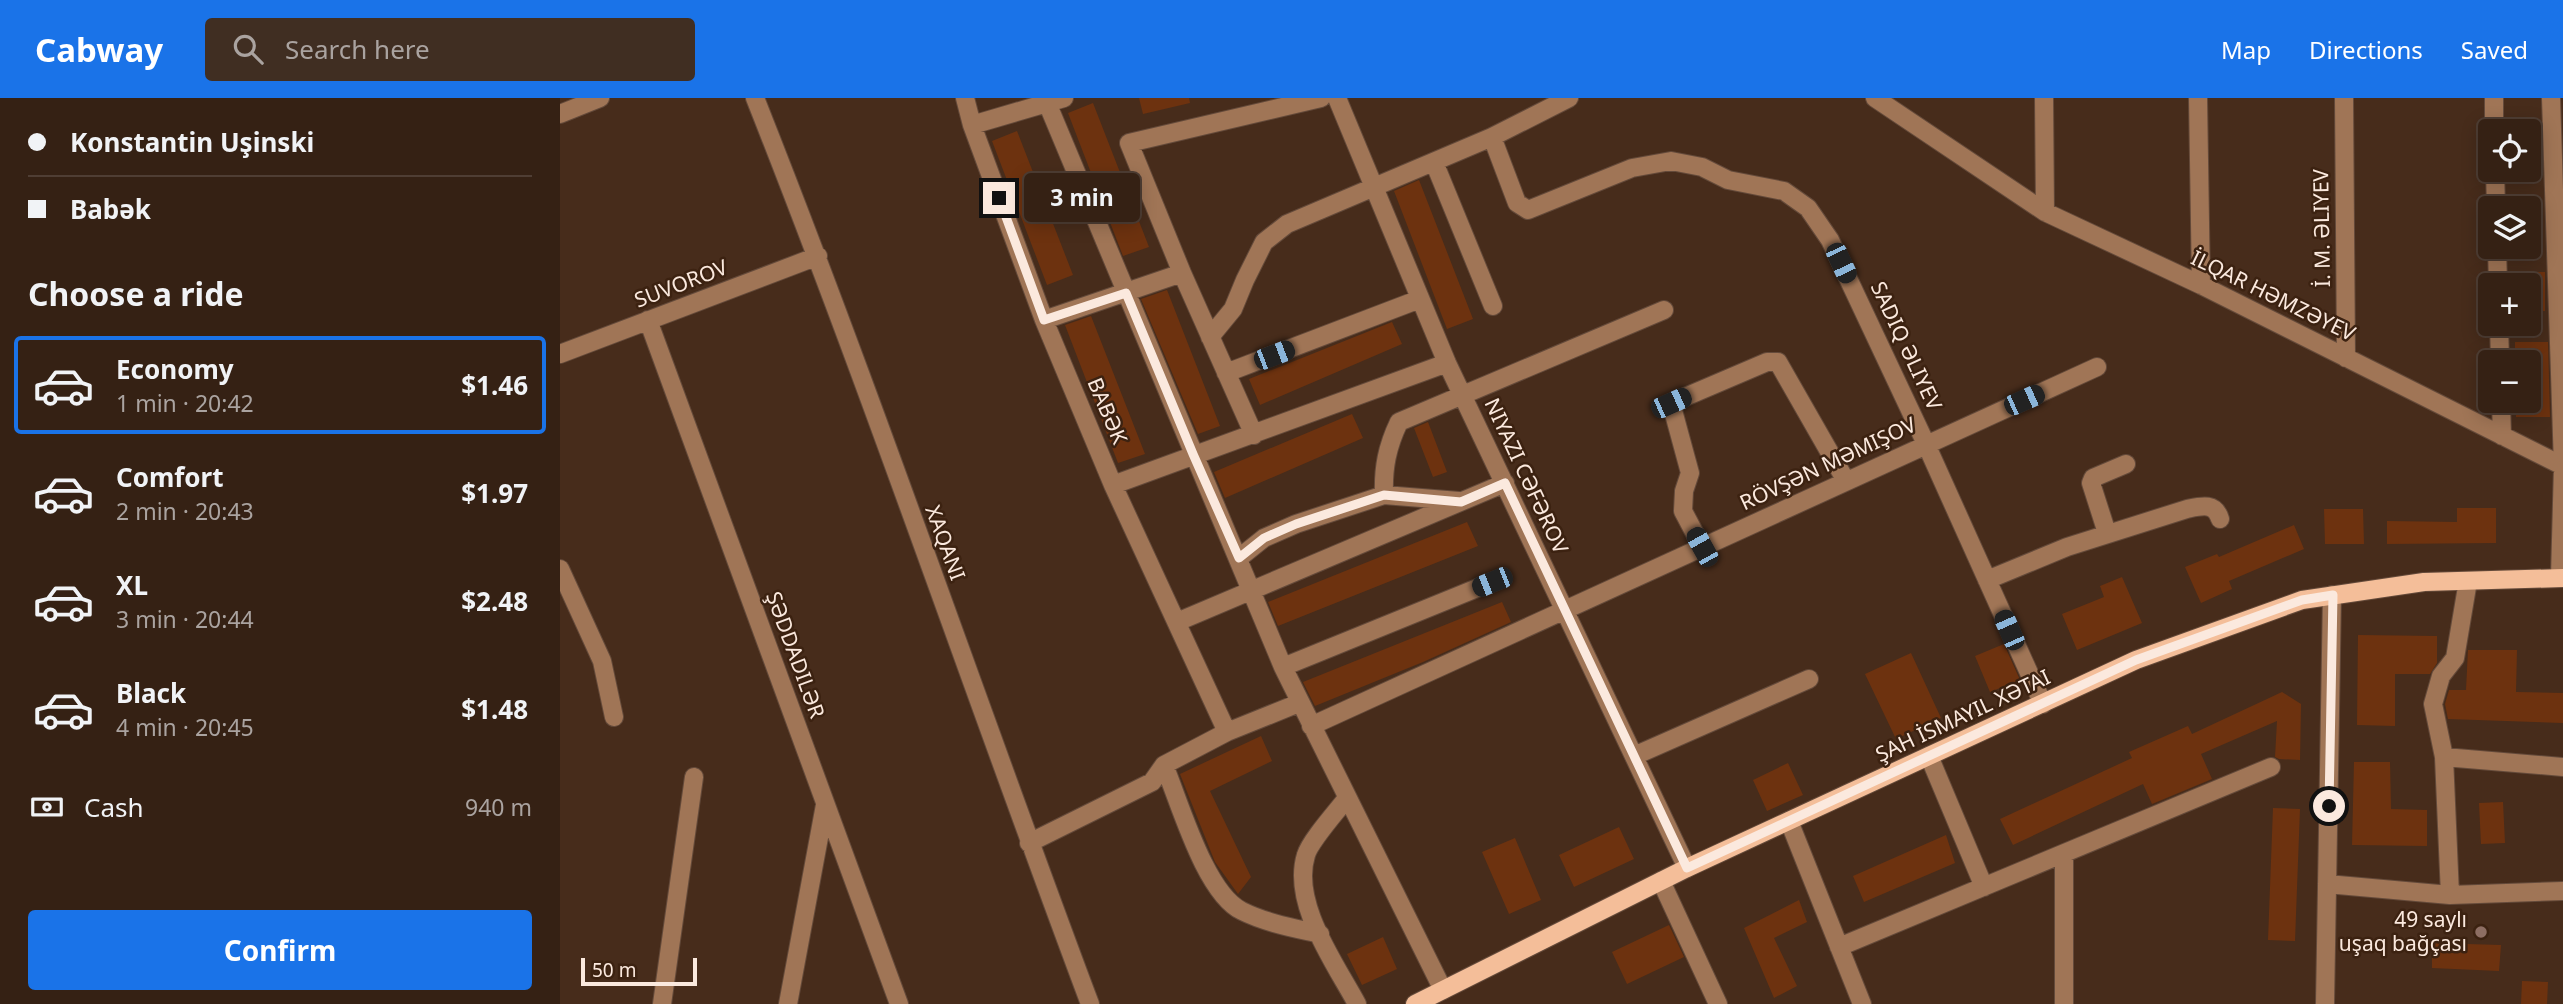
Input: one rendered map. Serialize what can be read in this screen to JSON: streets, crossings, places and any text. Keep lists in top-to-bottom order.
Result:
{
  "streets": {
    "street": [
      "İ. M. ƏLIYEV",
      "SUVOROV",
      "İLQAR HƏMZƏYEV",
      "BABƏK",
      "RÖVŞƏN MƏMIŞOV",
      "NIYAZI CƏFƏROV",
      "XAQANI",
      "ŞƏDDADILƏR"
    ]
  },
  "crossings": [
    ["İ. M. ƏLIYEV", "İLQAR HƏMZƏYEV"],
    ["SUVOROV", "XAQANI"],
    ["SUVOROV", "ŞƏDDADILƏR"],
    ["RÖVŞƏN MƏMIŞOV", "NIYAZI CƏFƏROV"]
  ],
  "places": ["49 saylı uşaq bağçası"],
  "scale_bar": "50 m",
  "page": {
    "header": "Cabway",
    "search": "Search here",
    "nav": ["Map", "Directions", "Saved"],
    "banner": ["Konstantin Uşinski", "Babək"],
    "map_buttons": ["+", "−"],
    "bubble": "3 min",
    "heading": "Choose a ride",
    "list": [
      {
        "name": "Economy",
        "note": "1 min · 20:42",
        "value": "$1.46"
      },
      {
        "name": "Comfort",
        "note": "2 min · 20:43",
        "value": "$1.97"
      },
      {
        "name": "XL",
        "note": "3 min · 20:44",
        "value": "$2.48"
      },
      {
        "name": "Black",
        "note": "4 min · 20:45",
        "value": "$1.48"
      }
    ],
    "pay": ["Cash", "940 m"],
    "buttons": "Confirm",
    "scale": "50 m"
  }
}
